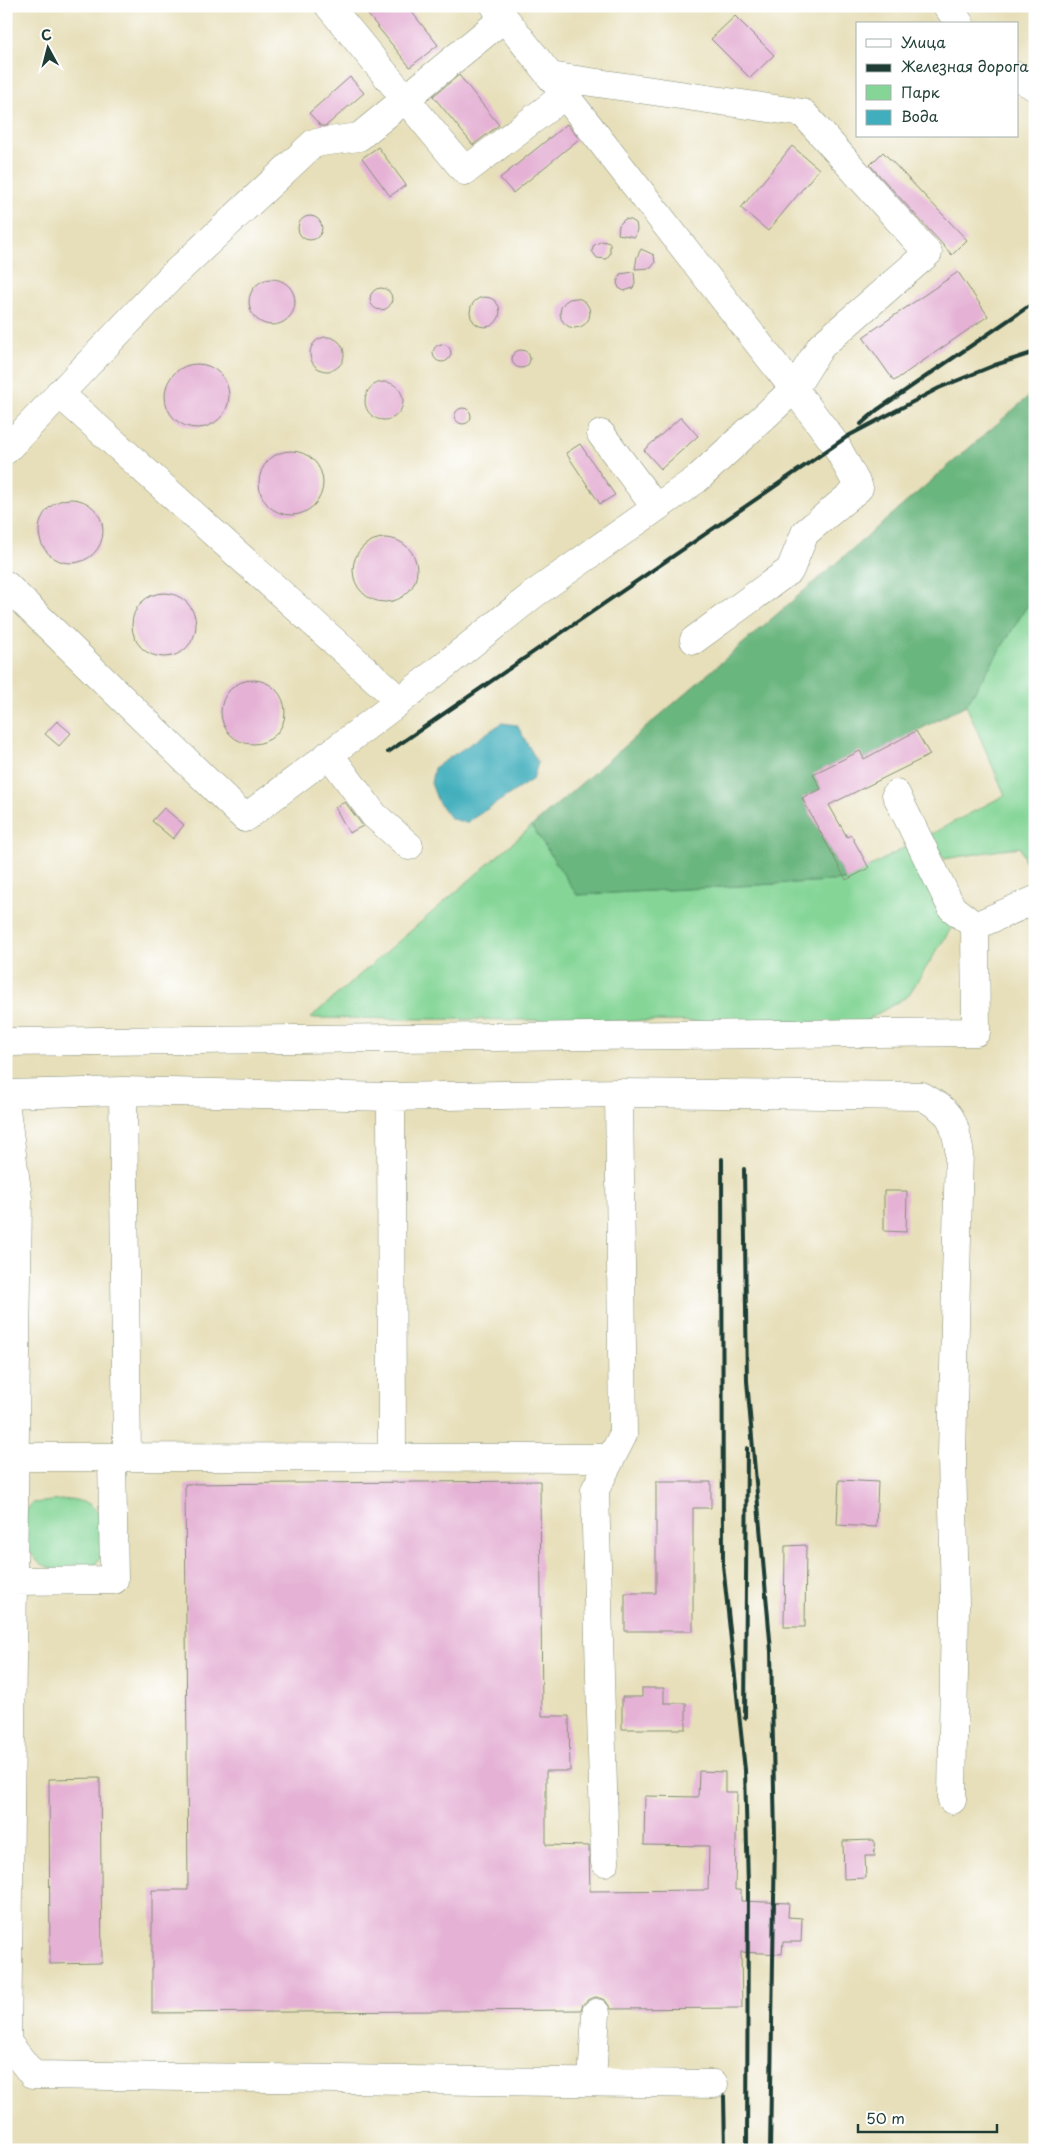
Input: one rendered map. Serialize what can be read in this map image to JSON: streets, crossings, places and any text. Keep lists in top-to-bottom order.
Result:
{
  "legend": [
    "Улица",
    "Железная дорога",
    "Парк",
    "Вода"
  ],
  "scale_bar": "50 m",
  "north": "top"
}
